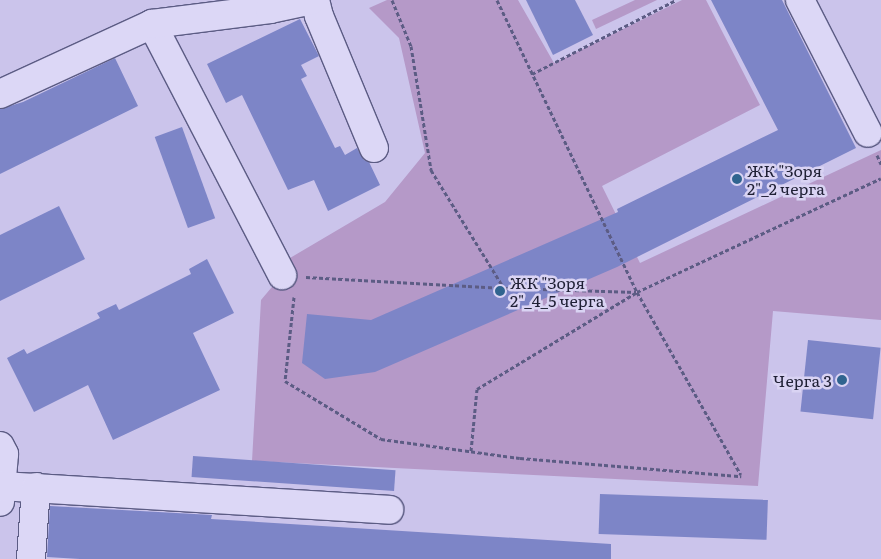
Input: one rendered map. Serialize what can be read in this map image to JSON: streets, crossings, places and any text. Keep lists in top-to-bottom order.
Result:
{
  "places": ["ЖК \"Зоря 2\"_2 черга", "ЖК \"Зоря 2\"_4_5 черга", "Черга 3"]
}
